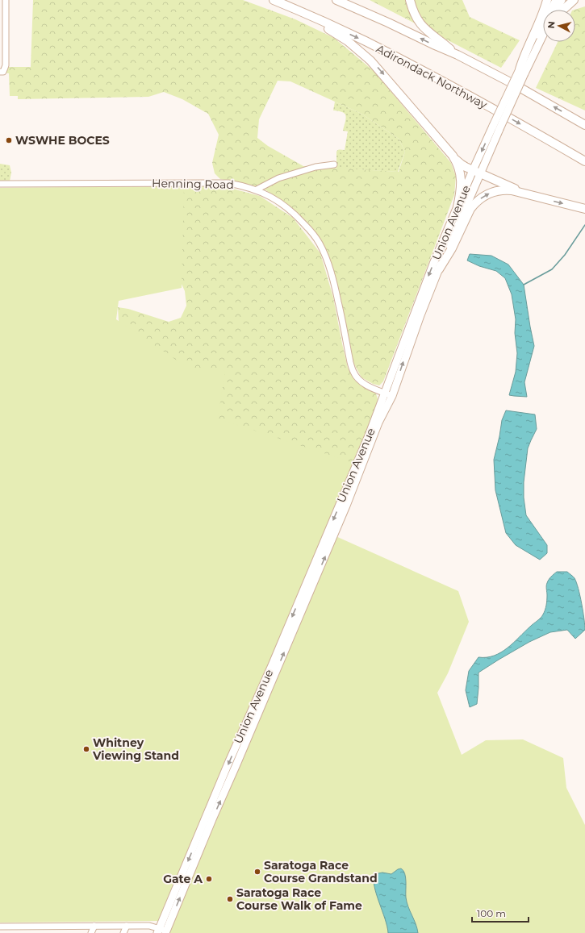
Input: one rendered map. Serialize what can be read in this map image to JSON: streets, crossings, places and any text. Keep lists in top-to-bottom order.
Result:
{
  "streets": {
    "highway": ["Adirondack Northway"],
    "main road": ["Union Avenue"],
    "street": ["Henning Road"]
  },
  "crossings": [
    ["Henning Road", "Union Avenue"]
  ],
  "places": [
    "WSWHE BOCES",
    "Whitney Viewing Stand",
    "Saratoga Race Course Grandstand",
    "Gate A",
    "Saratoga Race Course Walk of Fame"
  ],
  "scale_bar": "100 m",
  "north": "left"
}
